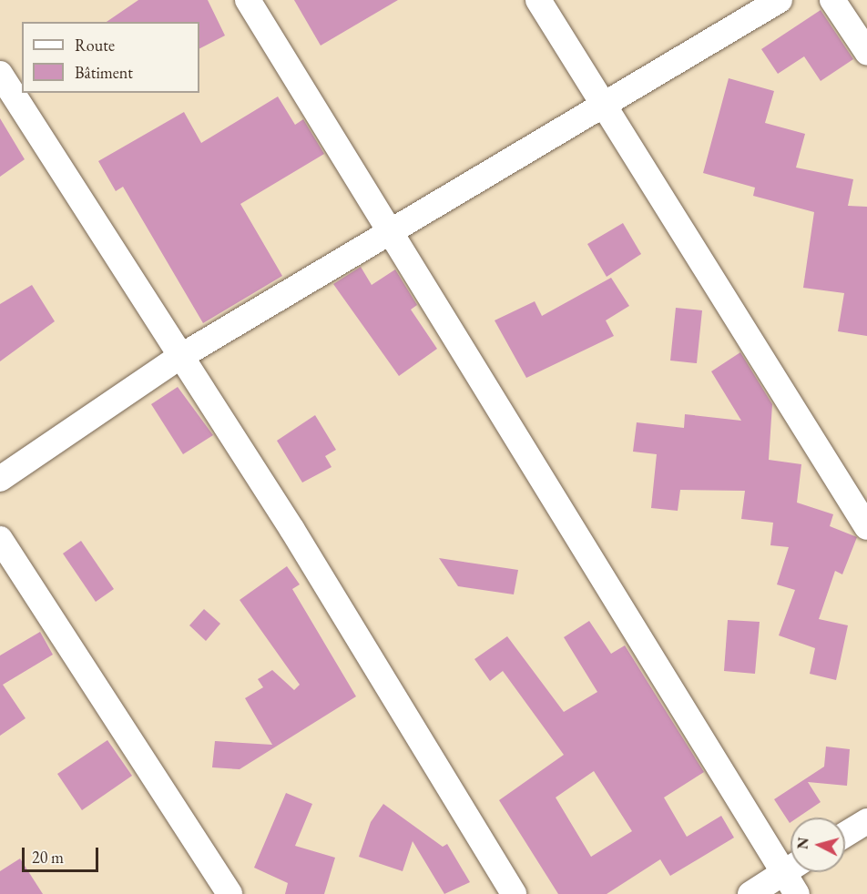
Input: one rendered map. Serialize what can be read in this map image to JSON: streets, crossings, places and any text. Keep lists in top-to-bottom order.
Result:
{
  "legend": ["Route", "Bâtiment"],
  "scale_bar": "20 m",
  "north": "left"
}
